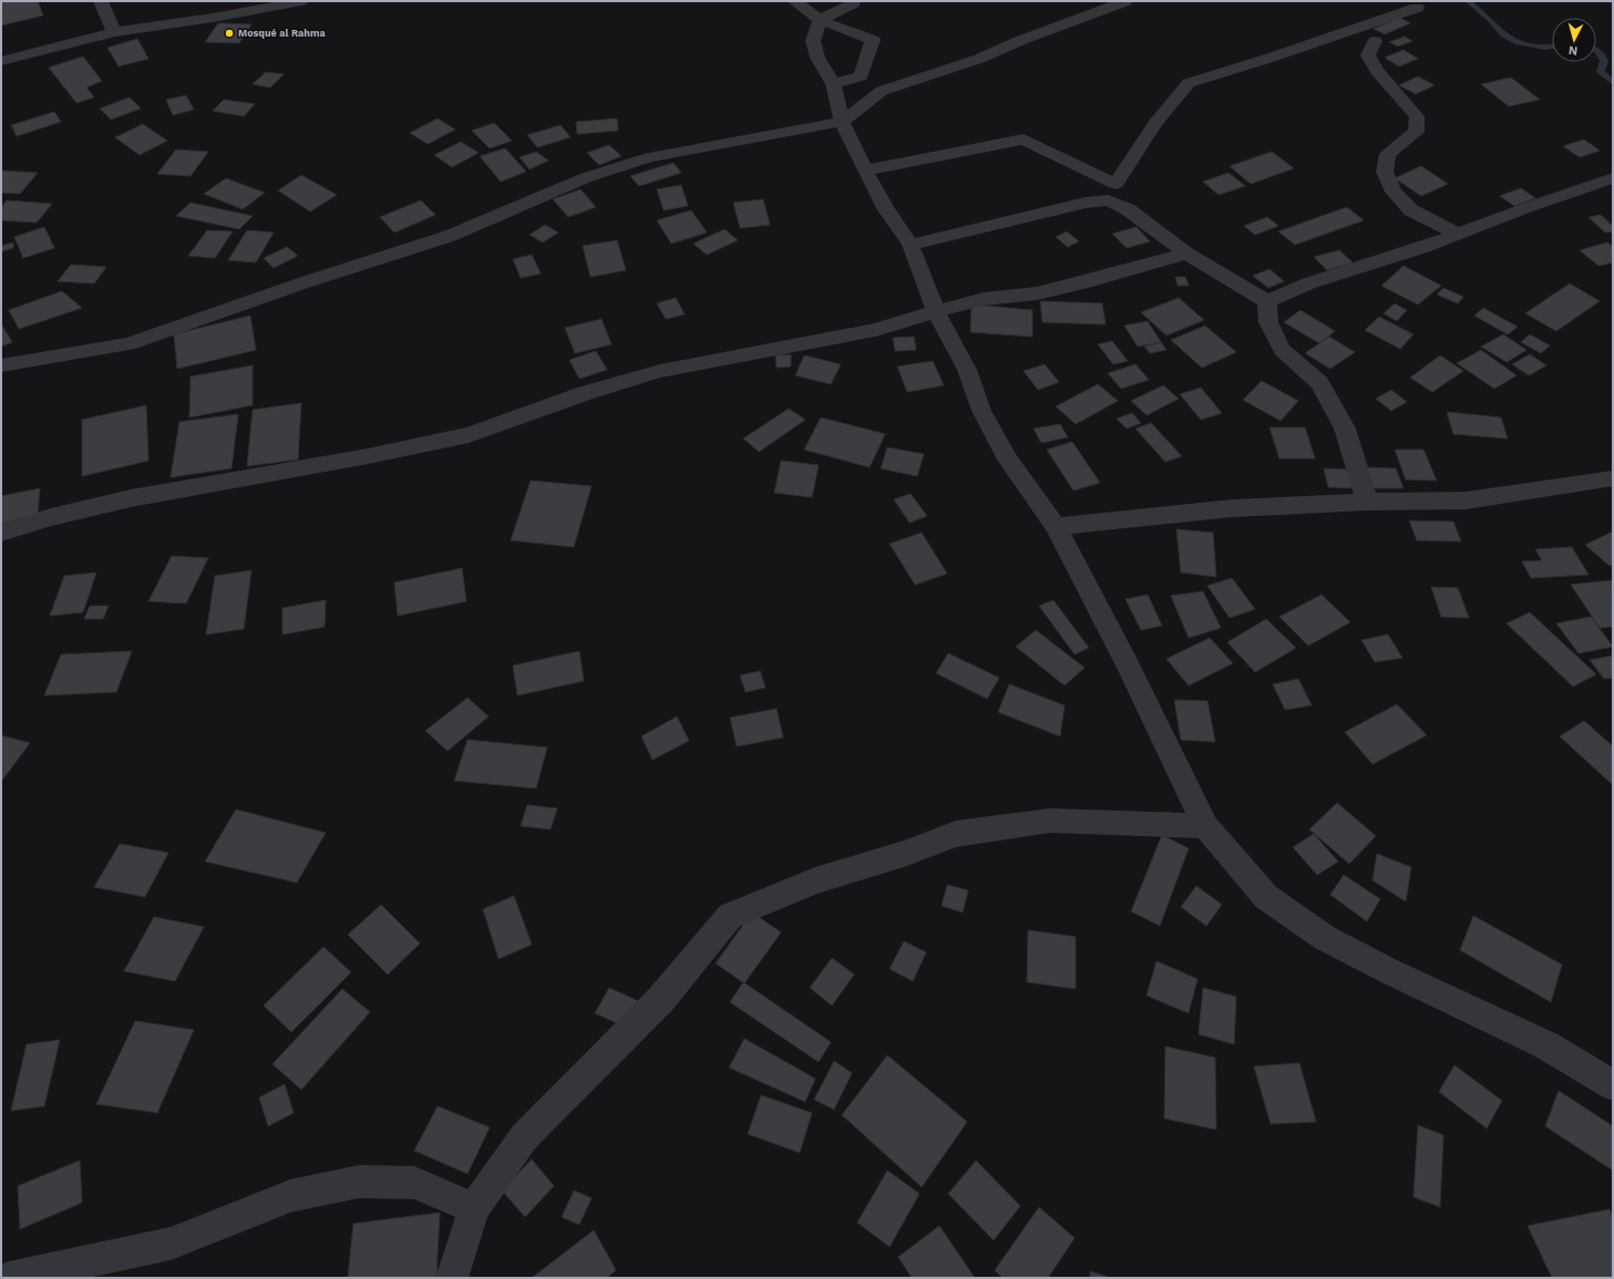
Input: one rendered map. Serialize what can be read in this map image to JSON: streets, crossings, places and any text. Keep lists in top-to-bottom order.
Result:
{
  "places": ["Mosqué al Rahma"],
  "north": "bottom"
}
